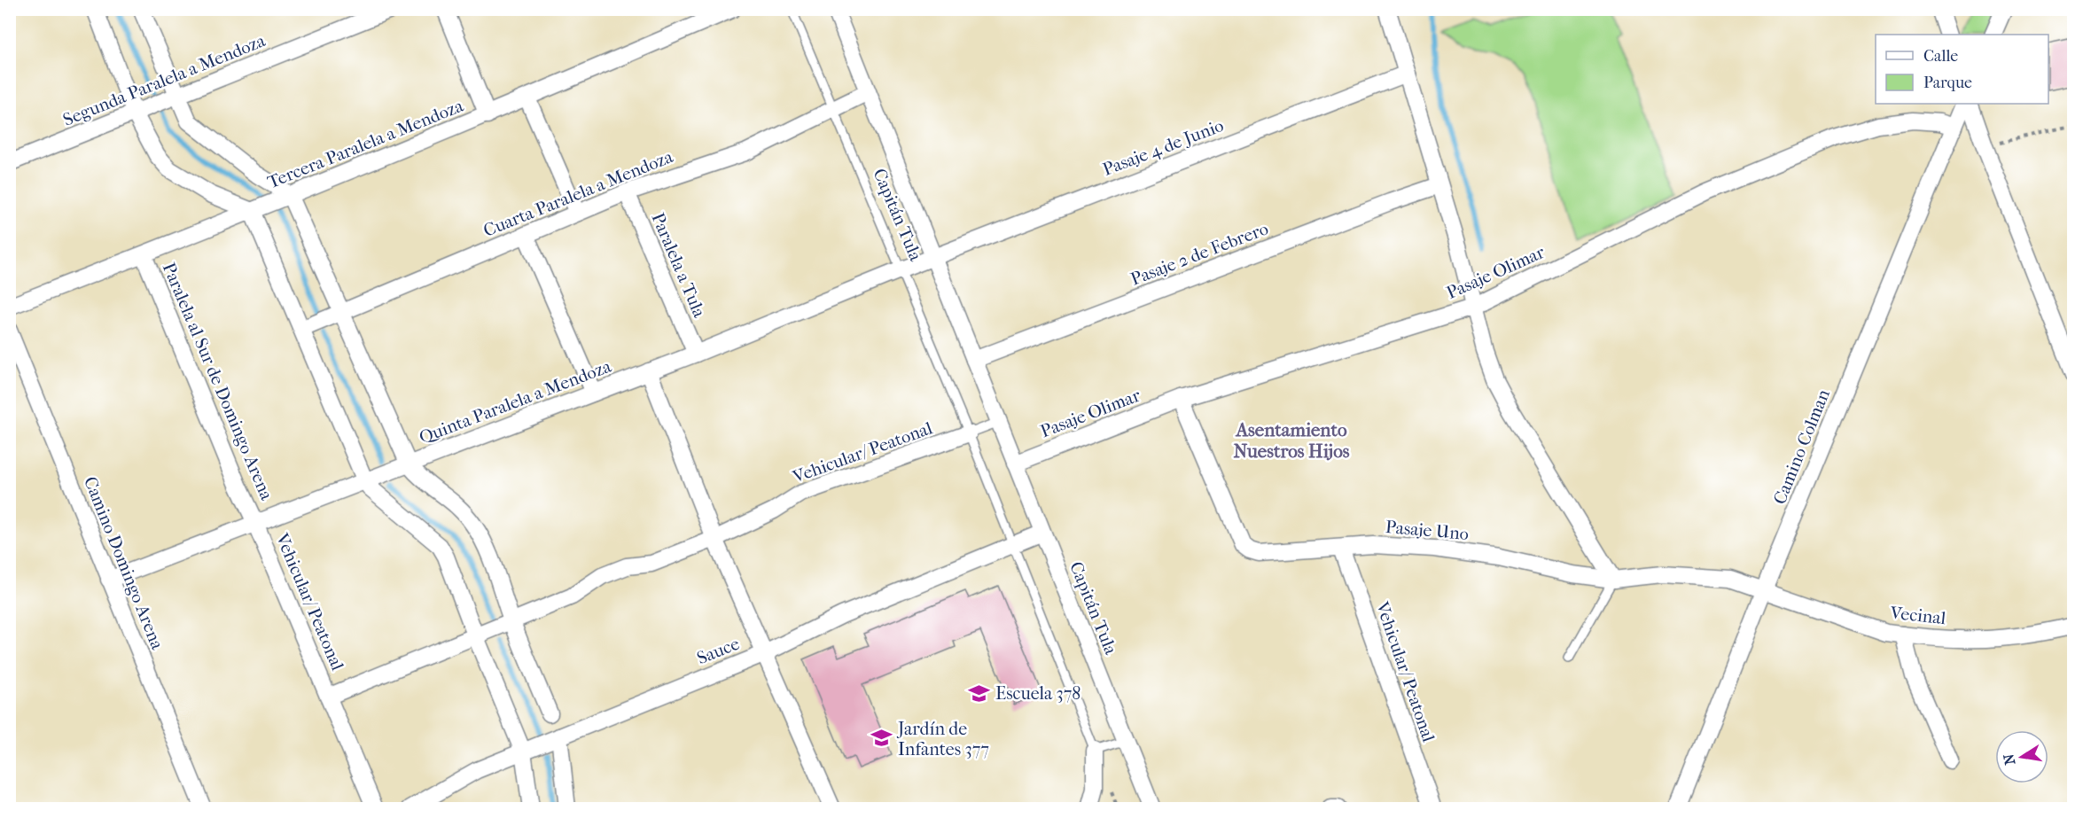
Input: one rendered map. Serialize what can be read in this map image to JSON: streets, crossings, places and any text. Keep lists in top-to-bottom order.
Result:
{
  "streets": {
    "street": [
      "Segunda Paralela a Mendoza",
      "Tercera Paralela a Mendoza",
      "Pasaje 4 de Junio",
      "Cuarta Paralela a Mendoza",
      "Capitán Tula",
      "Pasaje 2 de Febrero",
      "Paralela a Tula",
      "Pasaje Olimar",
      "Paralela al Sur de Domingo Arena",
      "Quinta Paralela a Mendoza",
      "Camino Colman",
      "Vehicular/ Peatonal",
      "Pasaje Uno",
      "Camino Domingo Arena",
      "Vecinal",
      "Sauce"
    ]
  },
  "crossings": [
    ["Tercera Paralela a Mendoza", "Paralela al Sur de Domingo Arena"],
    ["Pasaje 4 de Junio", "Capitán Tula"],
    ["Pasaje 4 de Junio", "Quinta Paralela a Mendoza"],
    ["Cuarta Paralela a Mendoza", "Capitán Tula"],
    ["Cuarta Paralela a Mendoza", "Paralela a Tula"],
    ["Capitán Tula", "Pasaje 2 de Febrero"],
    ["Capitán Tula", "Pasaje Olimar"],
    ["Capitán Tula", "Quinta Paralela a Mendoza"],
    ["Capitán Tula", "Vehicular/ Peatonal"],
    ["Capitán Tula", "Sauce"],
    ["Paralela a Tula", "Quinta Paralela a Mendoza"],
    ["Pasaje Olimar", "Camino Colman"],
    ["Pasaje Olimar", "Pasaje Uno"],
    ["Paralela al Sur de Domingo Arena", "Quinta Paralela a Mendoza"],
    ["Paralela al Sur de Domingo Arena", "Vehicular/ Peatonal"],
    ["Quinta Paralela a Mendoza", "Vehicular/ Peatonal"],
    ["Quinta Paralela a Mendoza", "Camino Domingo Arena"],
    ["Camino Colman", "Pasaje Uno"],
    ["Camino Colman", "Vecinal"],
    ["Vehicular/ Peatonal", "Pasaje Uno"],
    ["Pasaje Uno", "Vecinal"]
  ],
  "districts": ["Asentamiento Nuestros Hijos"],
  "places": {
    "school or university": ["Escuela 378", "Jardín de Infantes 377"]
  },
  "legend": ["Calle", "Parque"],
  "north": "left"
}
